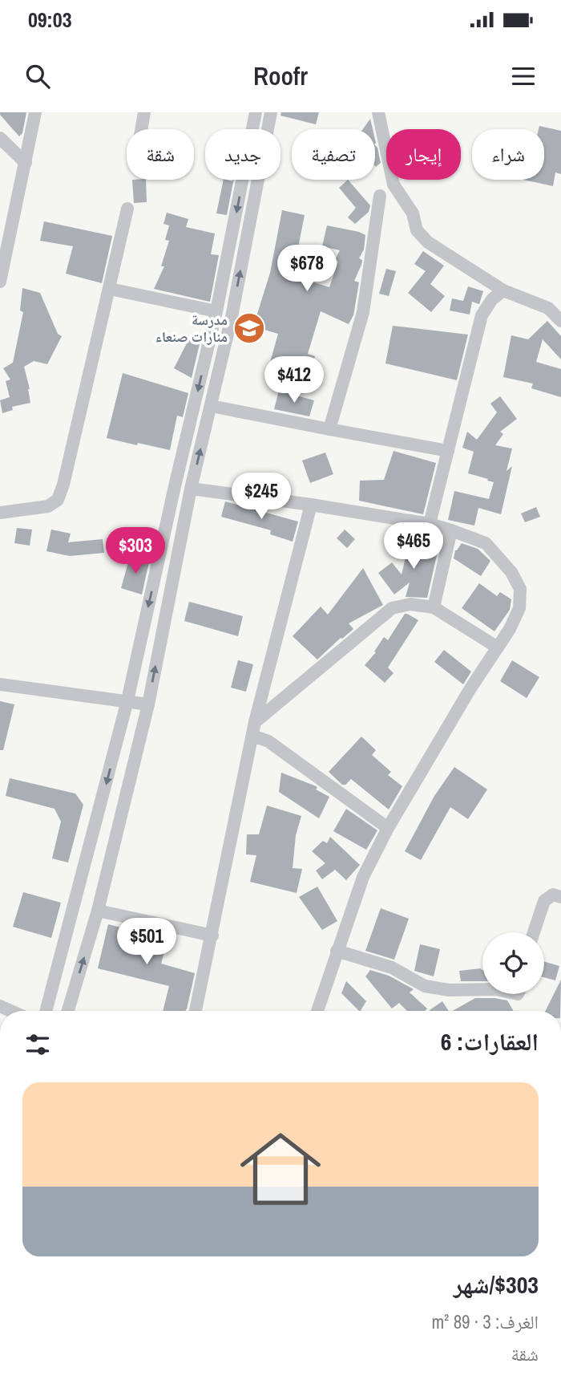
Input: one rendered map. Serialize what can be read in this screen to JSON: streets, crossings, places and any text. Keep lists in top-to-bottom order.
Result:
{
  "places": {
    "school or university": ["مدرسة منارات صنعاء"]
  },
  "page": {
    "status": "09:03",
    "header": "Roofr",
    "chip": [
      "شراء",
      "إيجار",
      "تصفية",
      "جديد",
      "شقة"
    ],
    "price": [
      "$678",
      "$412",
      "$245",
      "$465",
      "$303",
      "$501"
    ],
    "heading": "العقارات: 6",
    "list": [
      {
        "name": "$303/شهر",
        "note": "الغرف: 3 · 89 m² · شقة"
      }
    ]
  }
}
